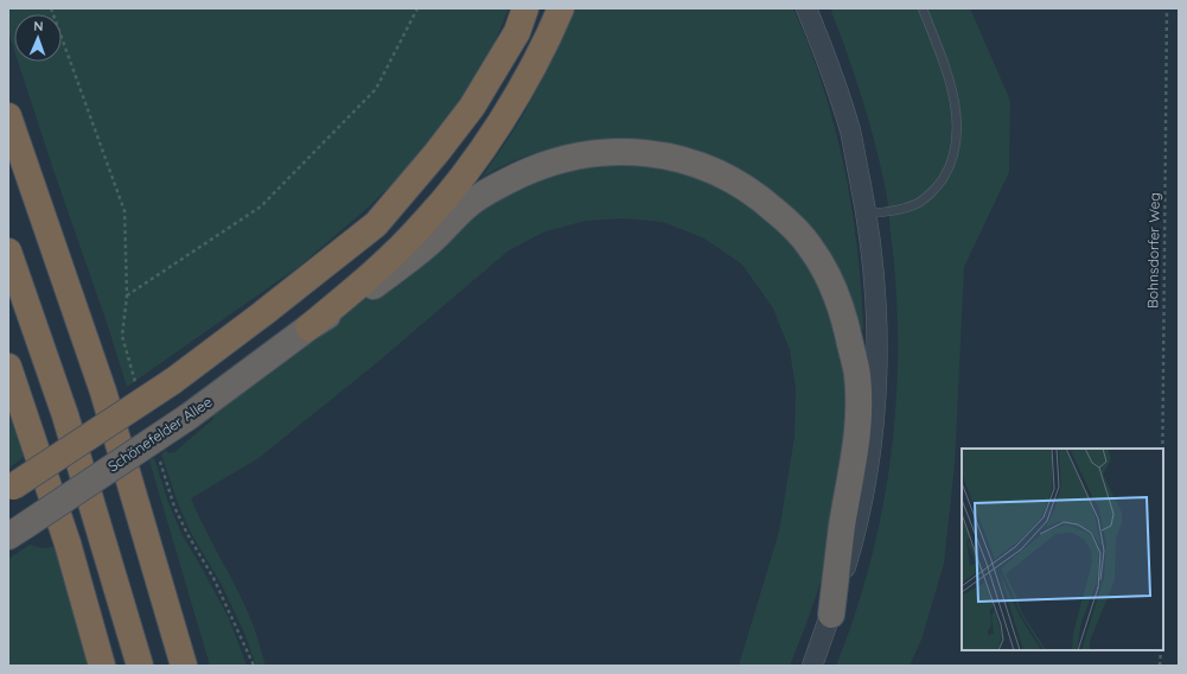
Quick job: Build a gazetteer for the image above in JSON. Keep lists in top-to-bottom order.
{
  "streets": {
    "highway": ["Schönefelder Allee"],
    "path": ["Bohnsdorfer Weg"]
  },
  "north": "top"
}
